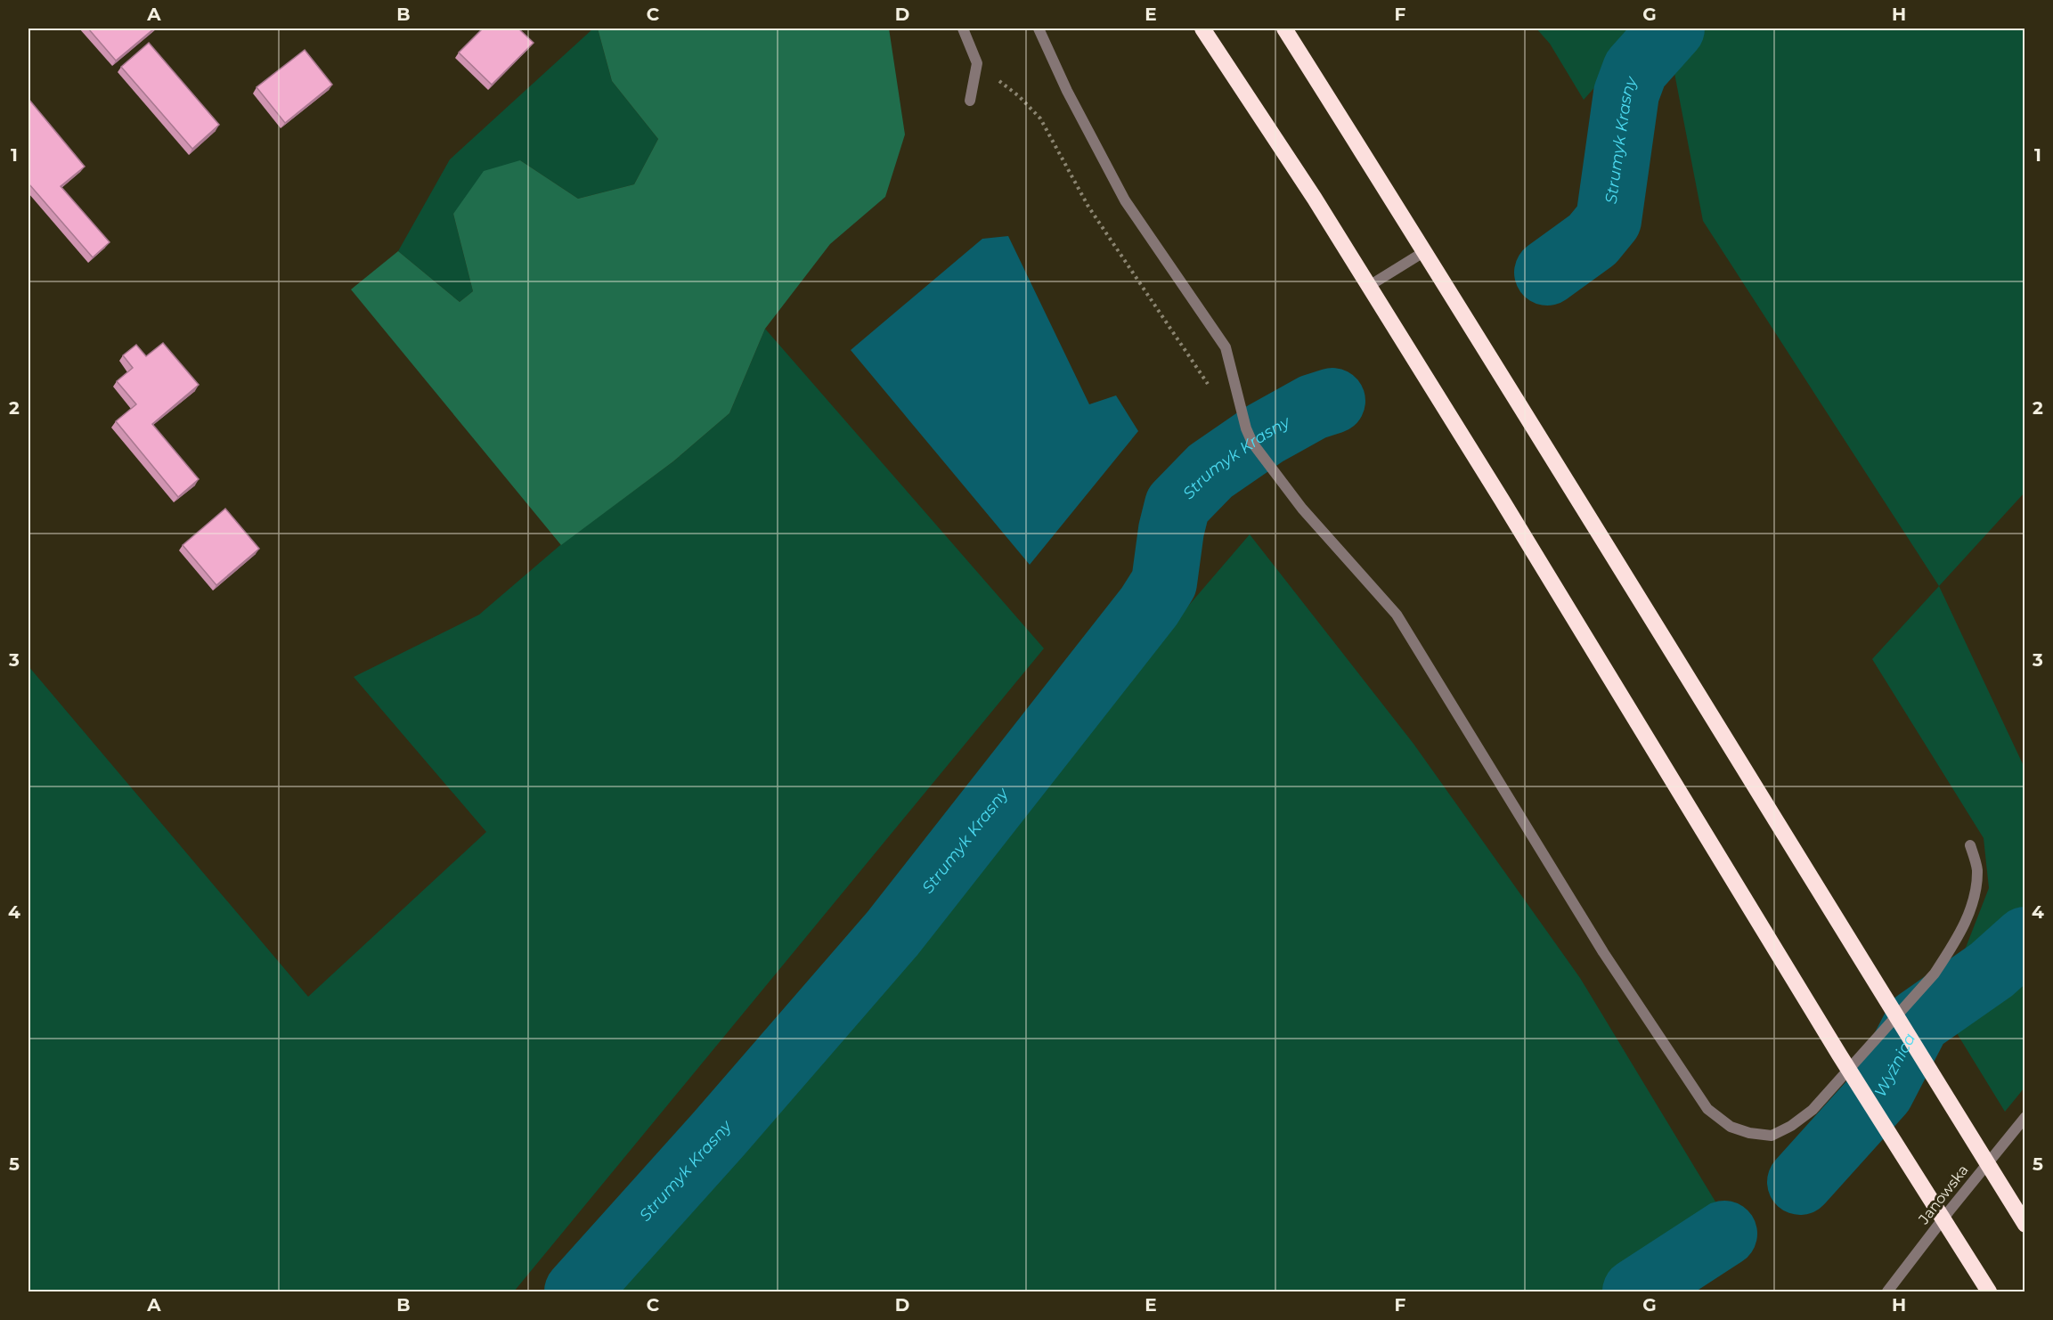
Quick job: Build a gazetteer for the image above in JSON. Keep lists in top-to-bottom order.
{
  "streets": {
    "street": ["Janowska"]
  },
  "water": ["Strumyk Krasny", "Wyżnica"],
  "grid": {
    "columns": [
      "A",
      "B",
      "C",
      "D",
      "E",
      "F",
      "G",
      "H"
    ],
    "rows": [
      "1",
      "2",
      "3",
      "4",
      "5"
    ]
  }
}
